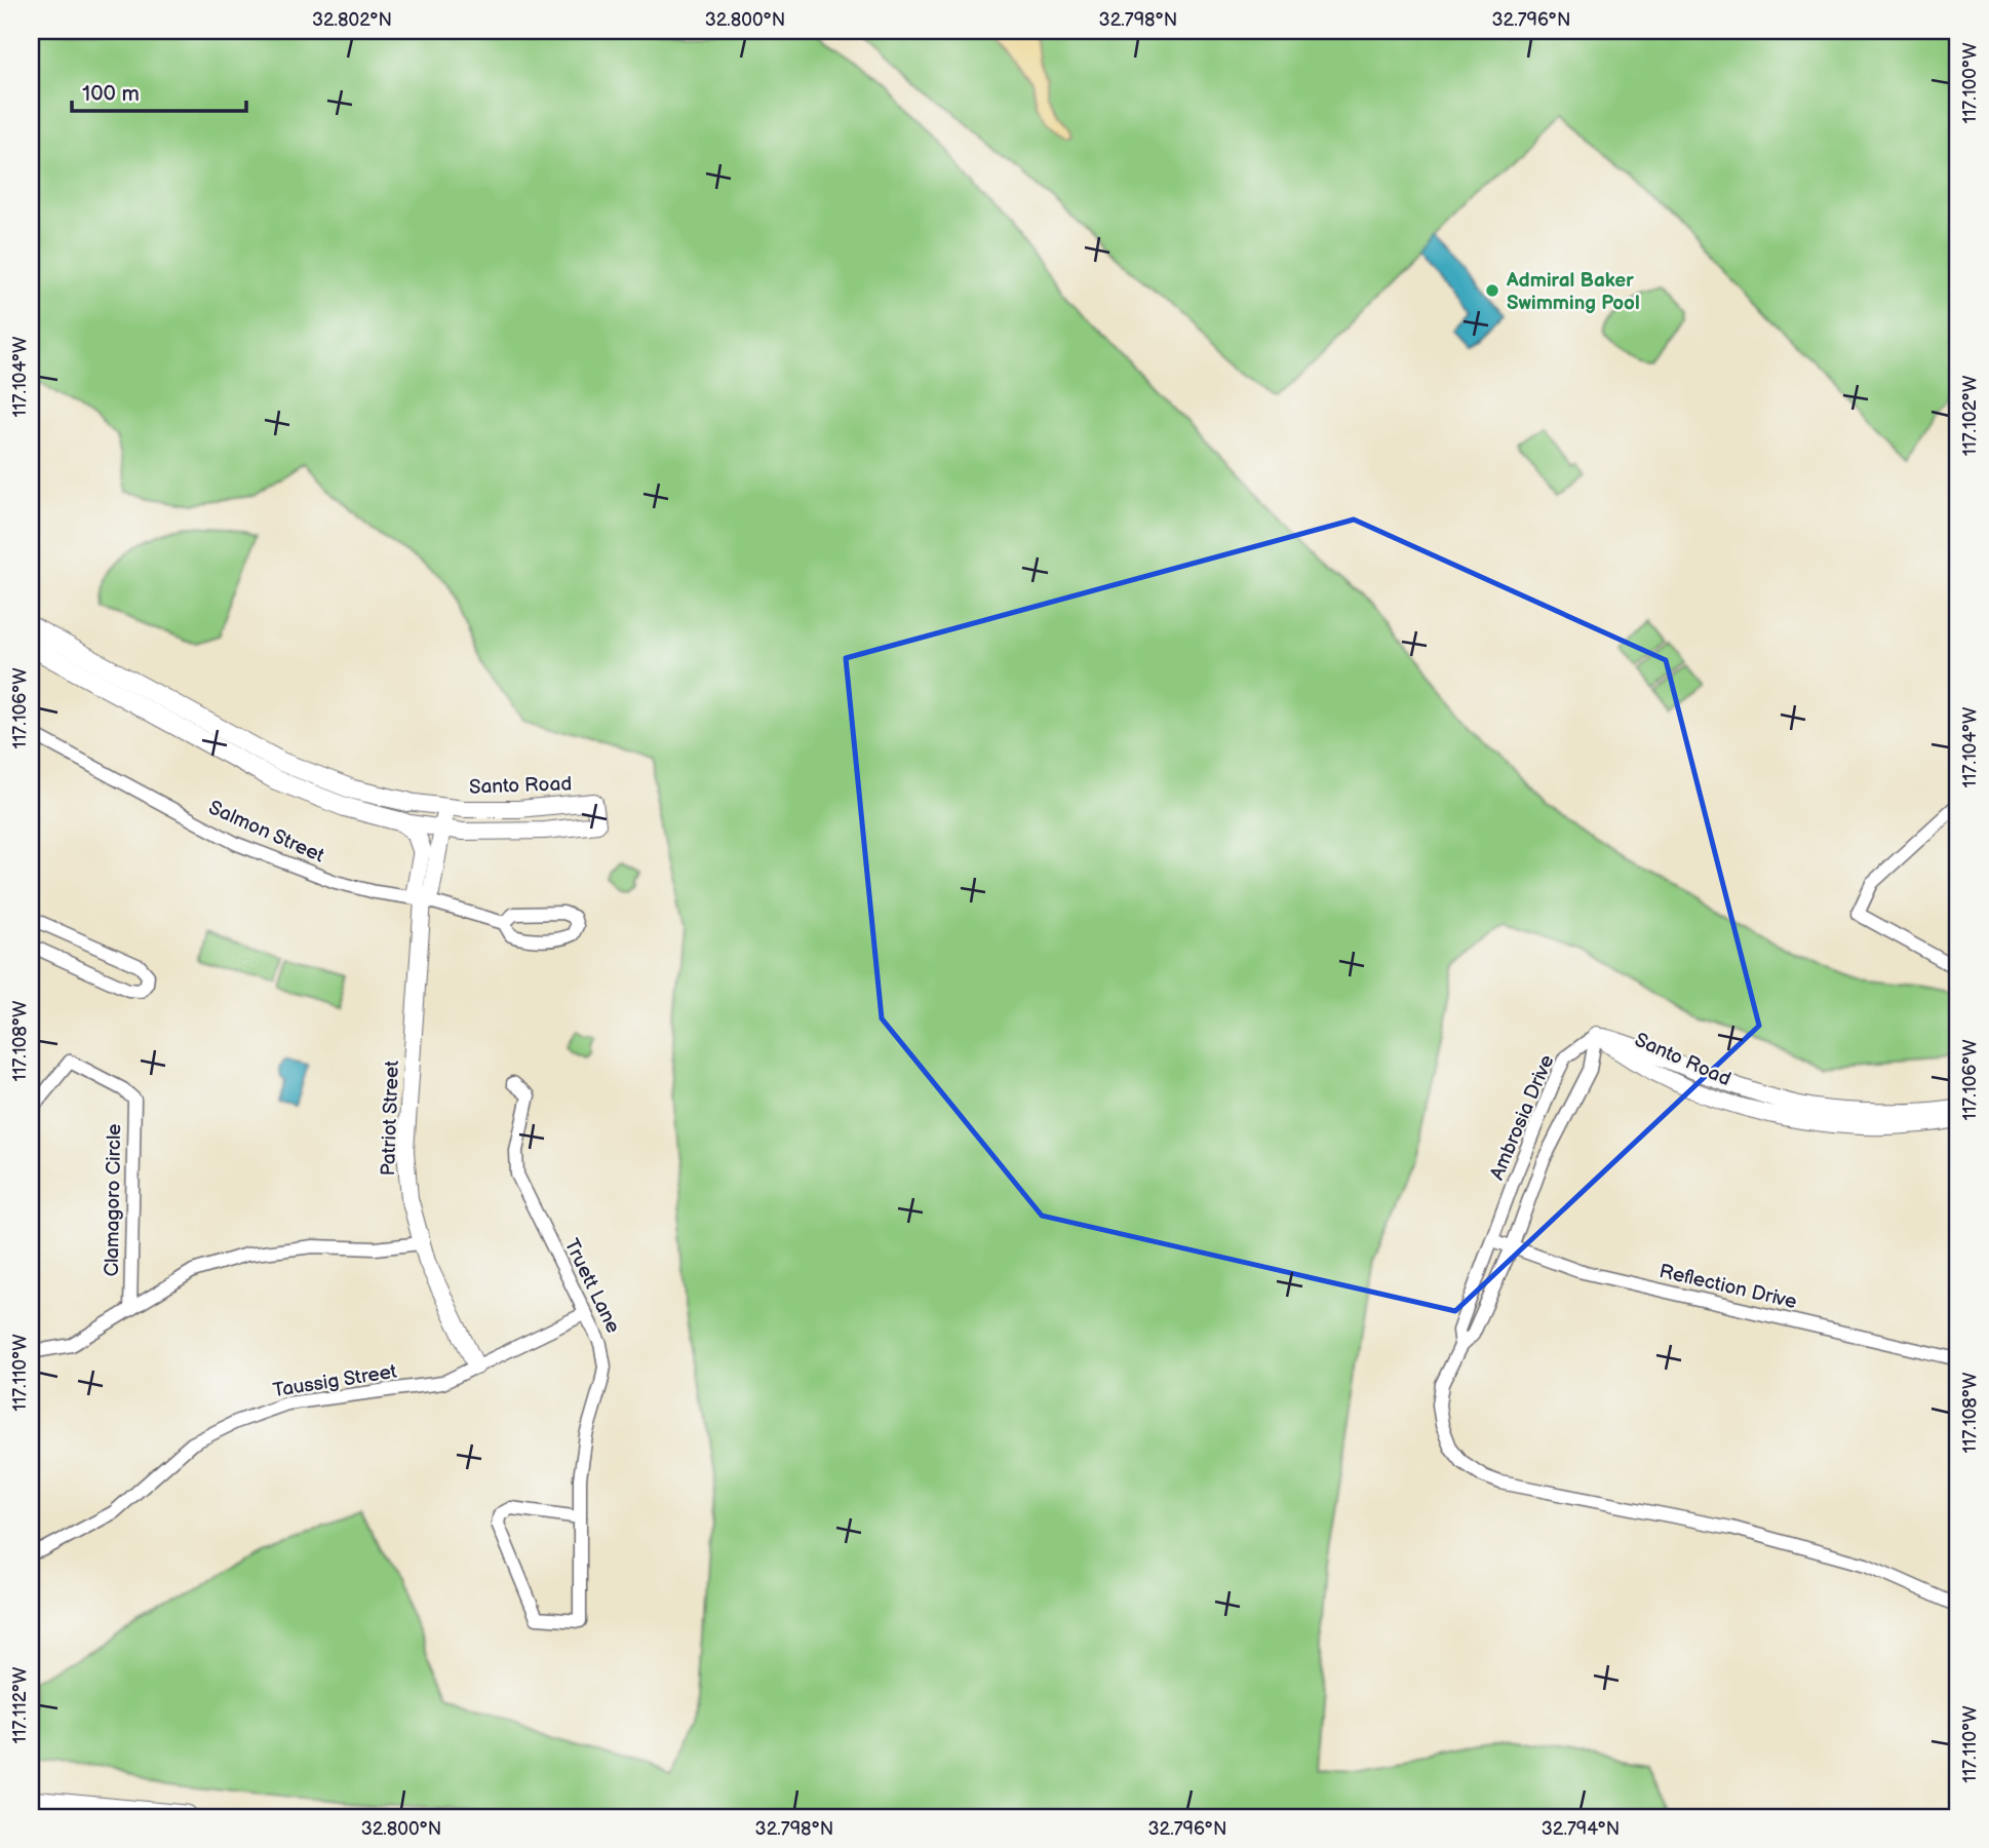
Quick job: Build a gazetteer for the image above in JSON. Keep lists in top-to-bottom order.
{
  "streets": {
    "main road": ["Santo Road"],
    "street": [
      "Salmon Street",
      "Ambrosia Drive",
      "Patriot Street",
      "Clamagoro Circle",
      "Truett Lane",
      "Reflection Drive",
      "Taussig Street"
    ]
  },
  "crossings": [
    ["Santo Road", "Ambrosia Drive"],
    ["Santo Road", "Patriot Street"],
    ["Salmon Street", "Patriot Street"],
    ["Ambrosia Drive", "Reflection Drive"],
    ["Patriot Street", "Taussig Street"],
    ["Truett Lane", "Taussig Street"]
  ],
  "places": ["Admiral Baker Swimming Pool"],
  "scale_bar": "100 m",
  "coordinates": [
    "32.802°N",
    "32.800°N",
    "32.798°N",
    "32.796°N",
    "117.100°W",
    "117.104°W",
    "117.102°W",
    "117.106°W",
    "117.108°W",
    "117.110°W",
    "117.112°W",
    "32.794°N"
  ]
}
